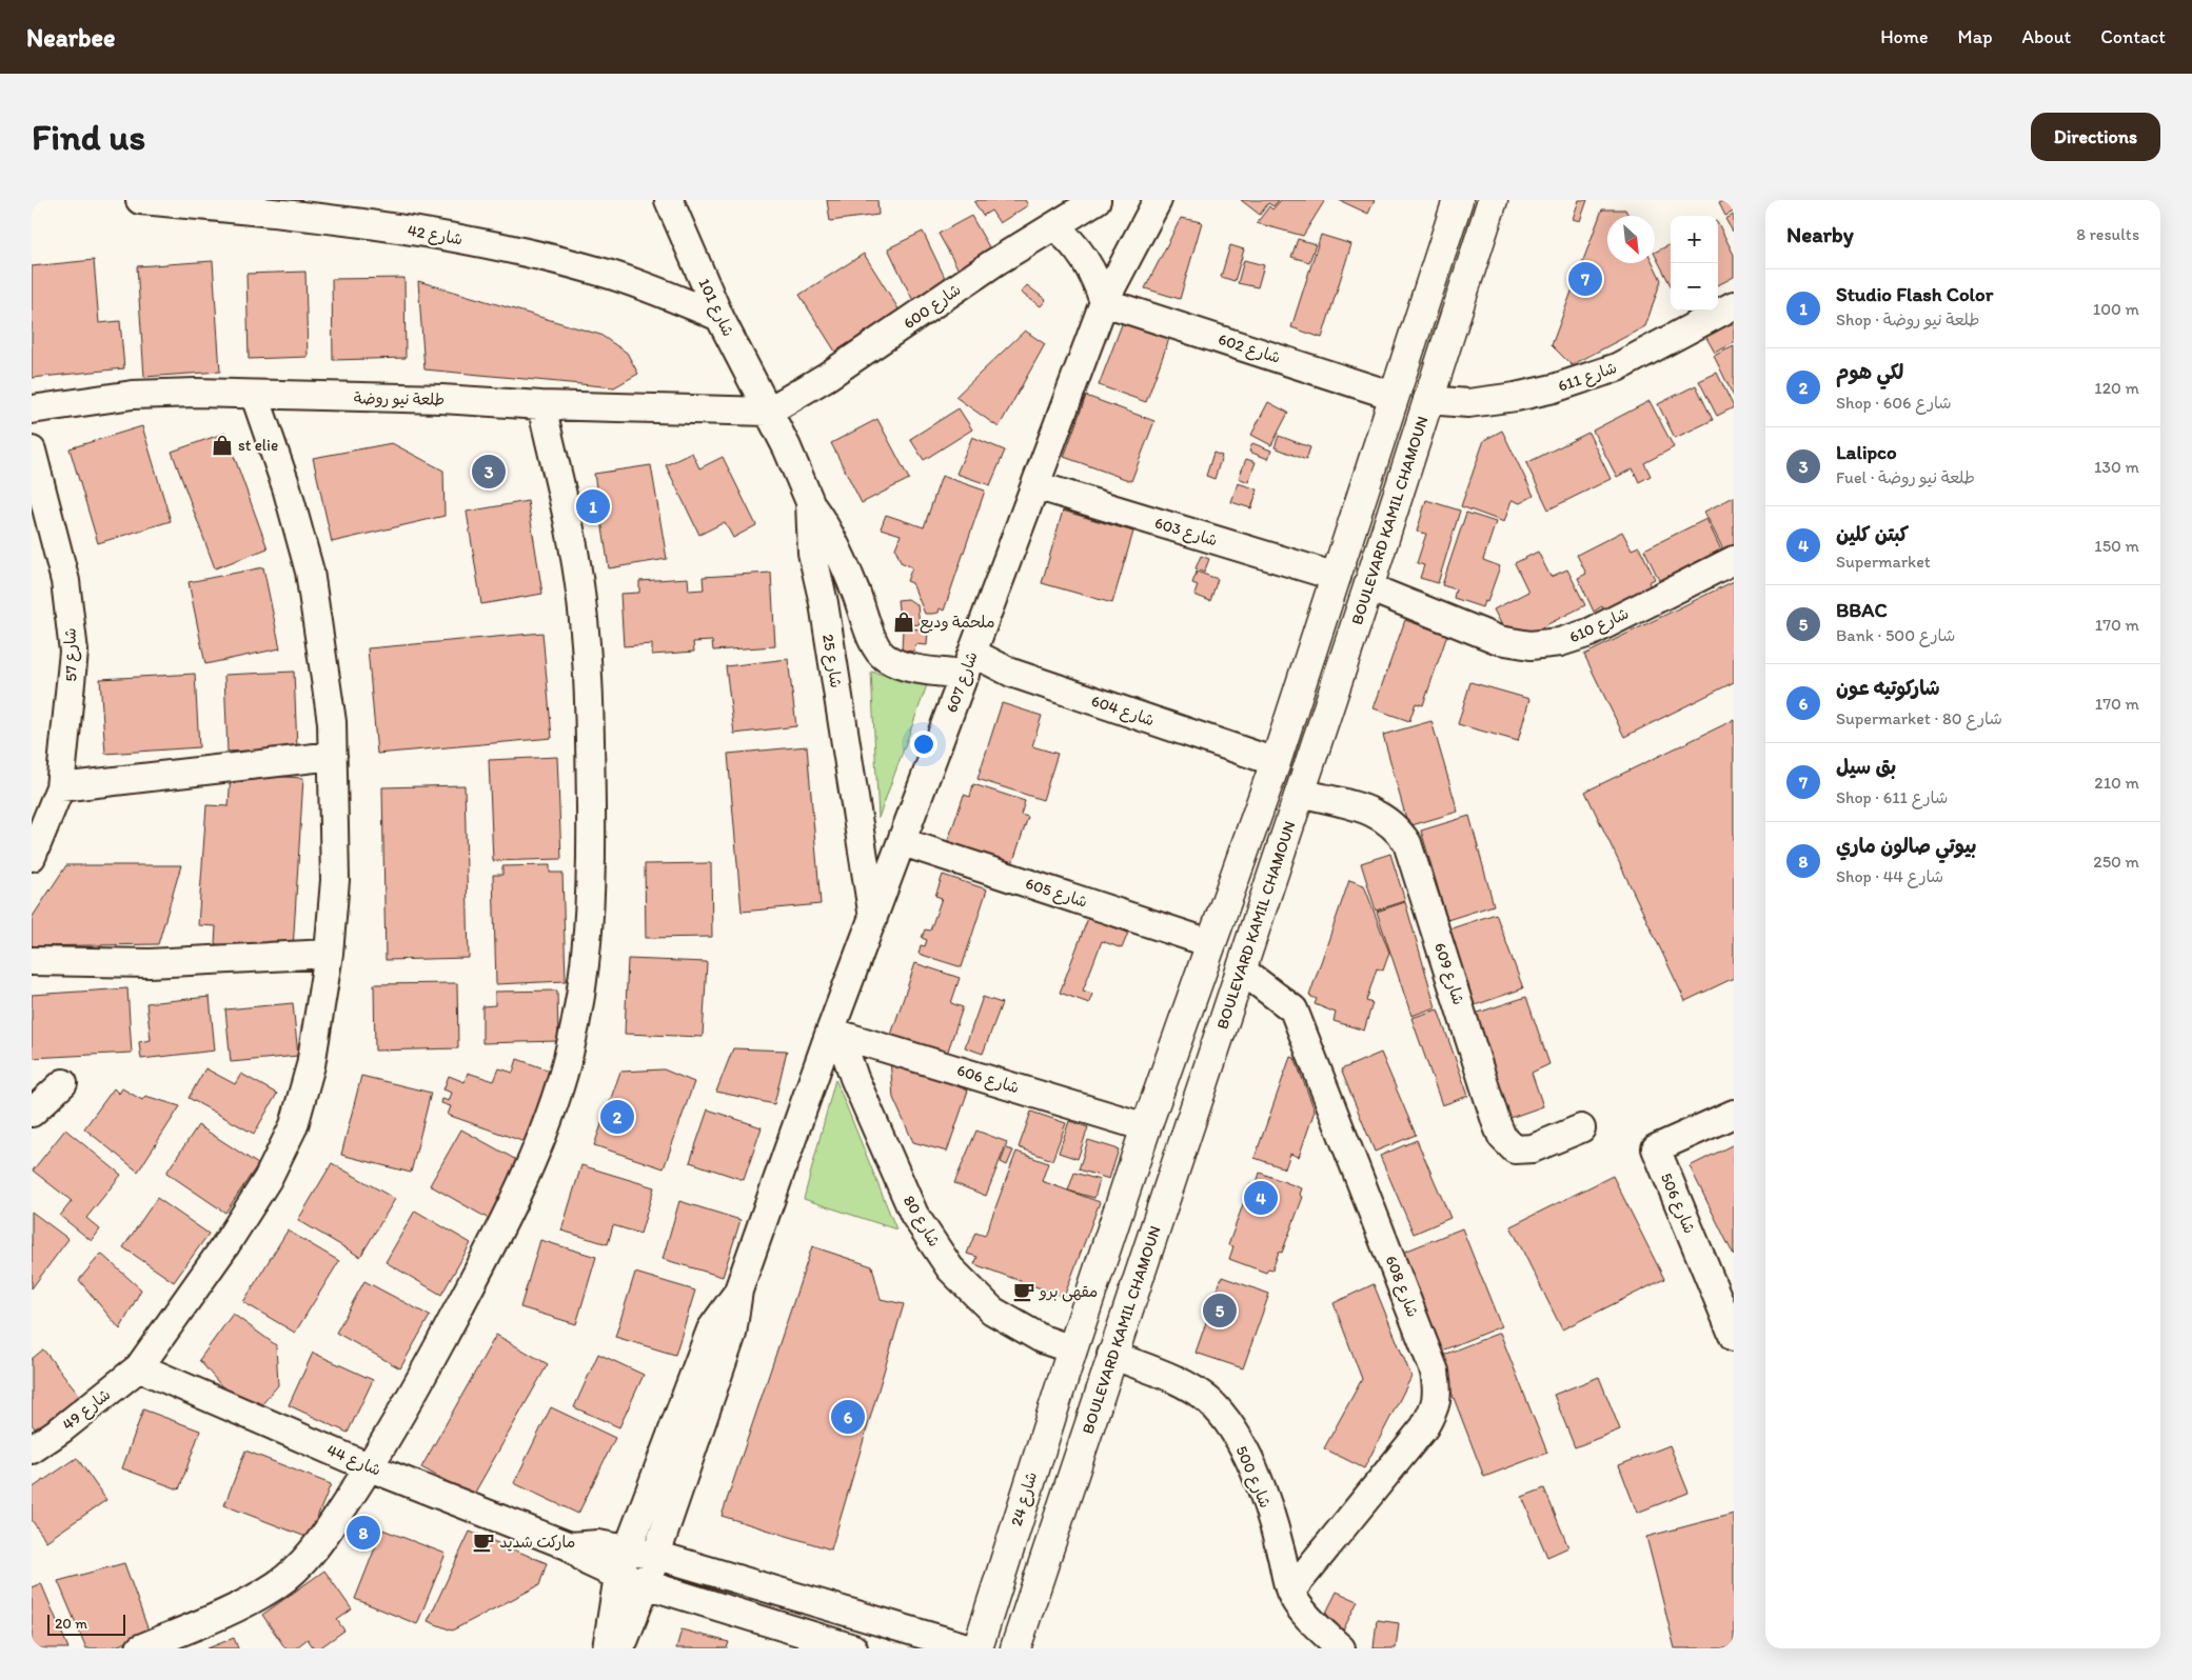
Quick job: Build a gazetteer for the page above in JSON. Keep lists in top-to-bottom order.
{
  "streets": {
    "main road": ["BOULEVARD KAMIL CHAMOUN", "شارع 24"],
    "street": [
      "شارع 42",
      "شارع 600",
      "شارع 101",
      "شارع 602",
      "شارع 611",
      "طلعة نيو روضة",
      "شارع 603",
      "شارع 610",
      "شارع 57",
      "شارع 25",
      "شارع 607",
      "شارع 604",
      "شارع 605",
      "شارع 609",
      "شارع 606",
      "شارع 506",
      "شارع 80",
      "شارع 608",
      "شارع 49",
      "شارع 44",
      "شارع 500"
    ]
  },
  "crossings": [
    ["شارع 42", "شارع 101"],
    ["شارع 600", "شارع 101"],
    ["شارع 600", "طلعة نيو روضة"],
    ["شارع 600", "شارع 25"],
    ["شارع 101", "طلعة نيو روضة"],
    ["شارع 101", "شارع 25"],
    ["شارع 602", "BOULEVARD KAMIL CHAMOUN"],
    ["شارع 602", "شارع 607"],
    ["شارع 611", "BOULEVARD KAMIL CHAMOUN"],
    ["طلعة نيو روضة", "شارع 25"],
    ["طلعة نيو روضة", "شارع 49"],
    ["BOULEVARD KAMIL CHAMOUN", "شارع 603"],
    ["BOULEVARD KAMIL CHAMOUN", "شارع 610"],
    ["BOULEVARD KAMIL CHAMOUN", "شارع 604"],
    ["BOULEVARD KAMIL CHAMOUN", "شارع 605"],
    ["BOULEVARD KAMIL CHAMOUN", "شارع 609"],
    ["BOULEVARD KAMIL CHAMOUN", "شارع 606"],
    ["BOULEVARD KAMIL CHAMOUN", "شارع 80"],
    ["BOULEVARD KAMIL CHAMOUN", "شارع 608"],
    ["BOULEVARD KAMIL CHAMOUN", "شارع 500"],
    ["BOULEVARD KAMIL CHAMOUN", "شارع 24"],
    ["شارع 603", "شارع 607"],
    ["شارع 25", "شارع 607"],
    ["شارع 25", "شارع 604"],
    ["شارع 607", "شارع 604"],
    ["شارع 607", "شارع 605"],
    ["شارع 607", "شارع 606"],
    ["شارع 607", "شارع 80"],
    ["شارع 606", "شارع 80"],
    ["شارع 80", "شارع 24"],
    ["شارع 608", "شارع 500"],
    ["شارع 49", "شارع 44"]
  ],
  "places": {
    "shop": ["st elie", "ملحمة وديع"],
    "cafe": ["مقهى برو", "ماركت شديد"]
  },
  "scale_bar": "20 m",
  "north": "bottom right",
  "page": {
    "header": "Nearbee",
    "nav": [
      "Home",
      "Map",
      "About",
      "Contact"
    ],
    "buttons": "Directions",
    "title": "Find us",
    "heading": ["Nearby", "8 results"],
    "map_buttons": ["+", "−"],
    "pins": [
      "7",
      "3",
      "1",
      "2",
      "4",
      "5",
      "6",
      "8"
    ],
    "list": [
      {
        "mark": "1",
        "name": "Studio Flash Color",
        "note": "Shop · طلعة نيو روضة",
        "value": "100 m"
      },
      {
        "mark": "2",
        "name": "لكي هوم",
        "note": "Shop · شارع 606",
        "value": "120 m"
      },
      {
        "mark": "3",
        "name": "Lalipco",
        "note": "Fuel · طلعة نيو روضة",
        "value": "130 m"
      },
      {
        "mark": "4",
        "name": "كبتن كلين",
        "note": "Supermarket",
        "value": "150 m"
      },
      {
        "mark": "5",
        "name": "BBAC",
        "note": "Bank · شارع 500",
        "value": "170 m"
      },
      {
        "mark": "6",
        "name": "شاركوتيه عون",
        "note": "Supermarket · شارع 80",
        "value": "170 m"
      },
      {
        "mark": "7",
        "name": "بق سيل",
        "note": "Shop · شارع 611",
        "value": "210 m"
      },
      {
        "mark": "8",
        "name": "بيوتي صالون ماري",
        "note": "Shop · شارع 44",
        "value": "250 m"
      }
    ],
    "scale": "20 m"
  }
}
